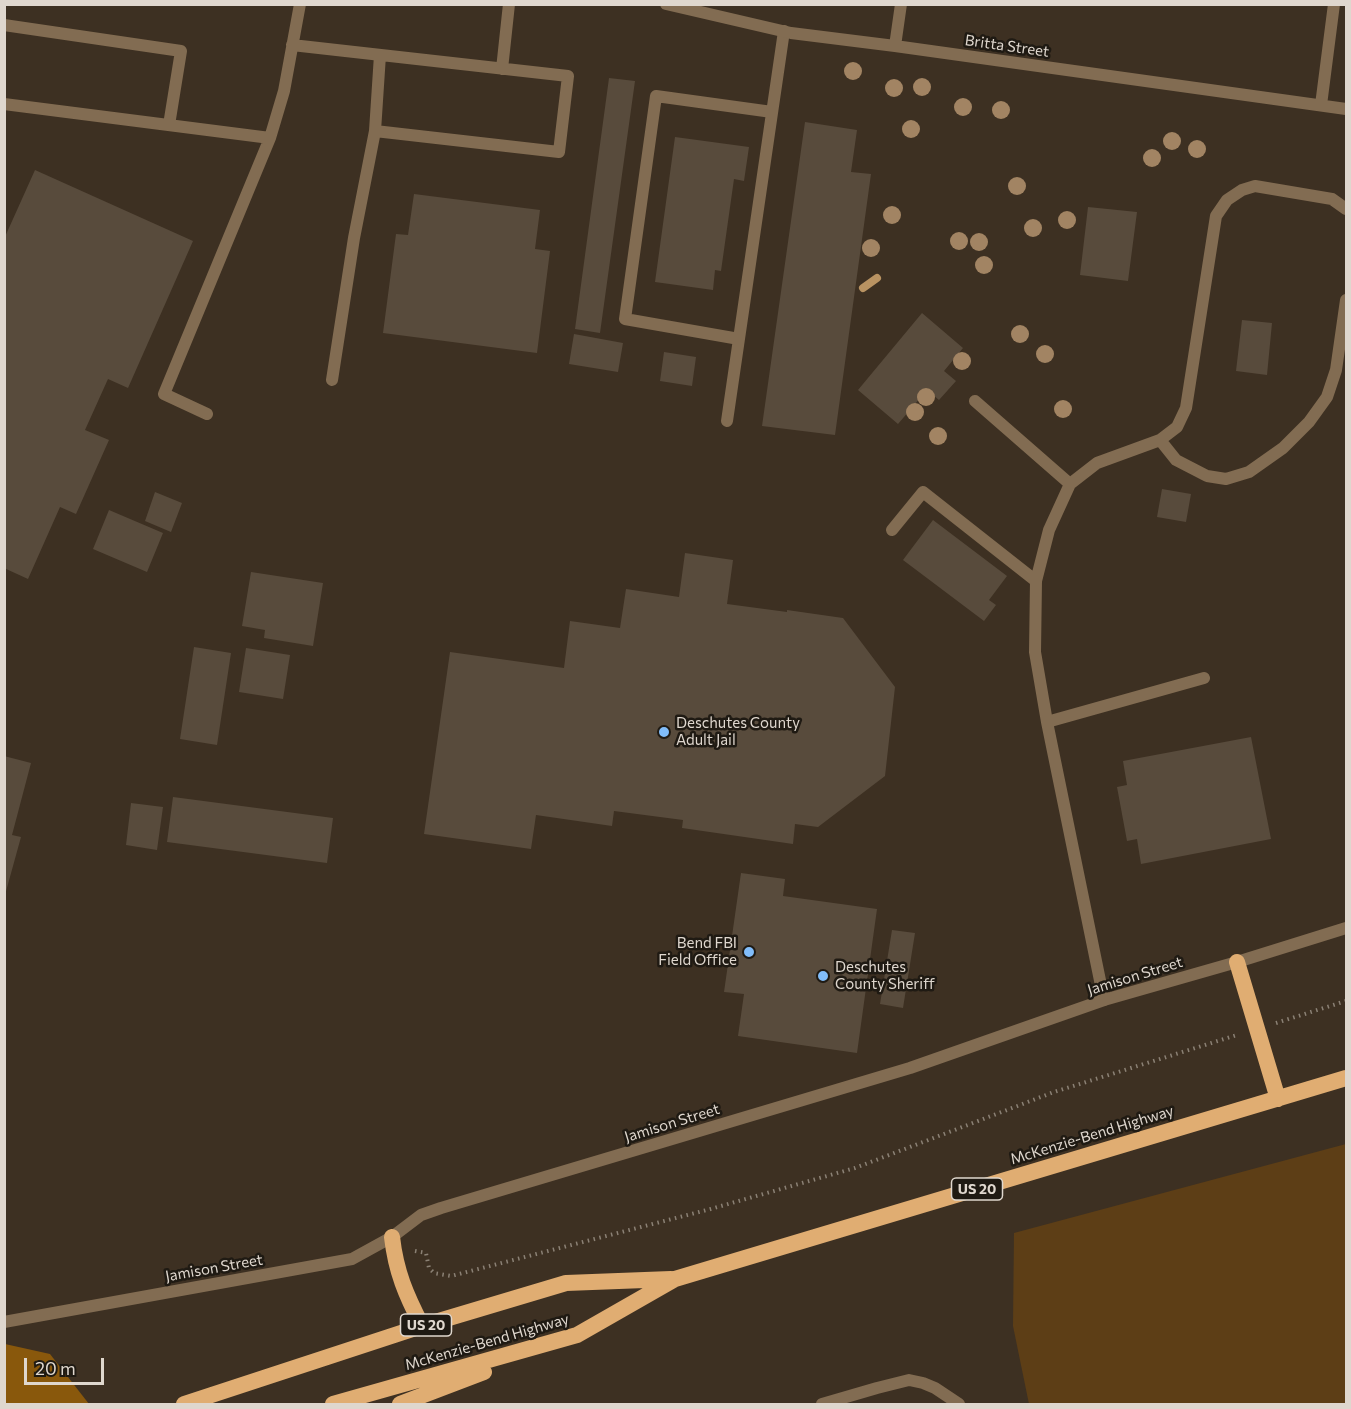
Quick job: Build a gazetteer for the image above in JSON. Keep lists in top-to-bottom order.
{
  "streets": {
    "highway": ["McKenzie-Bend Highway", "US 20"],
    "street": ["Britta Street", "Jamison Street"]
  },
  "places": ["Deschutes County Adult Jail", "Bend FBI Field Office", "Deschutes County Sheriff"],
  "scale_bar": "20 m"
}
